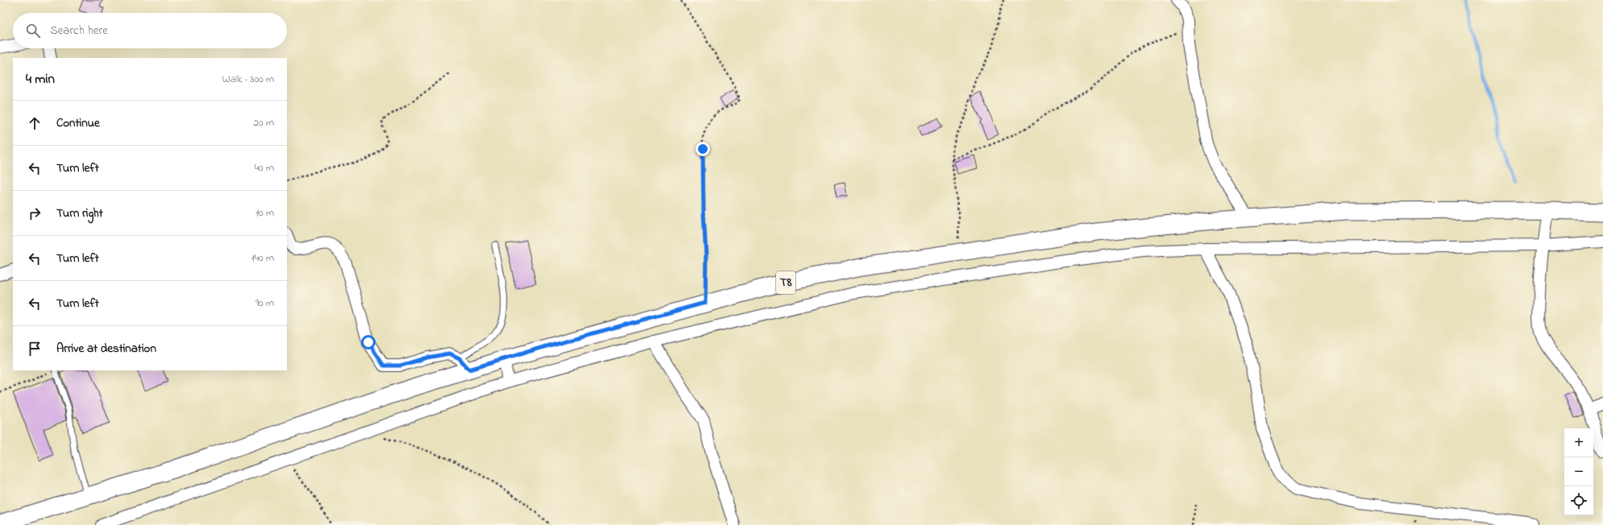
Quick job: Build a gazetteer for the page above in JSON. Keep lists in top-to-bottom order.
{
  "streets": {
    "main road": ["T8"]
  },
  "page": {
    "search": "Search here",
    "heading": ["4 min", "Walk · 300 m"],
    "list": [
      ["Continue", "20 m"],
      ["Turn left", "40 m"],
      ["Turn right", "10 m"],
      ["Turn left", "140 m"],
      ["Turn left", "90 m"],
      "Arrive at destination"
    ],
    "map_buttons": ["+", "−"]
  }
}
